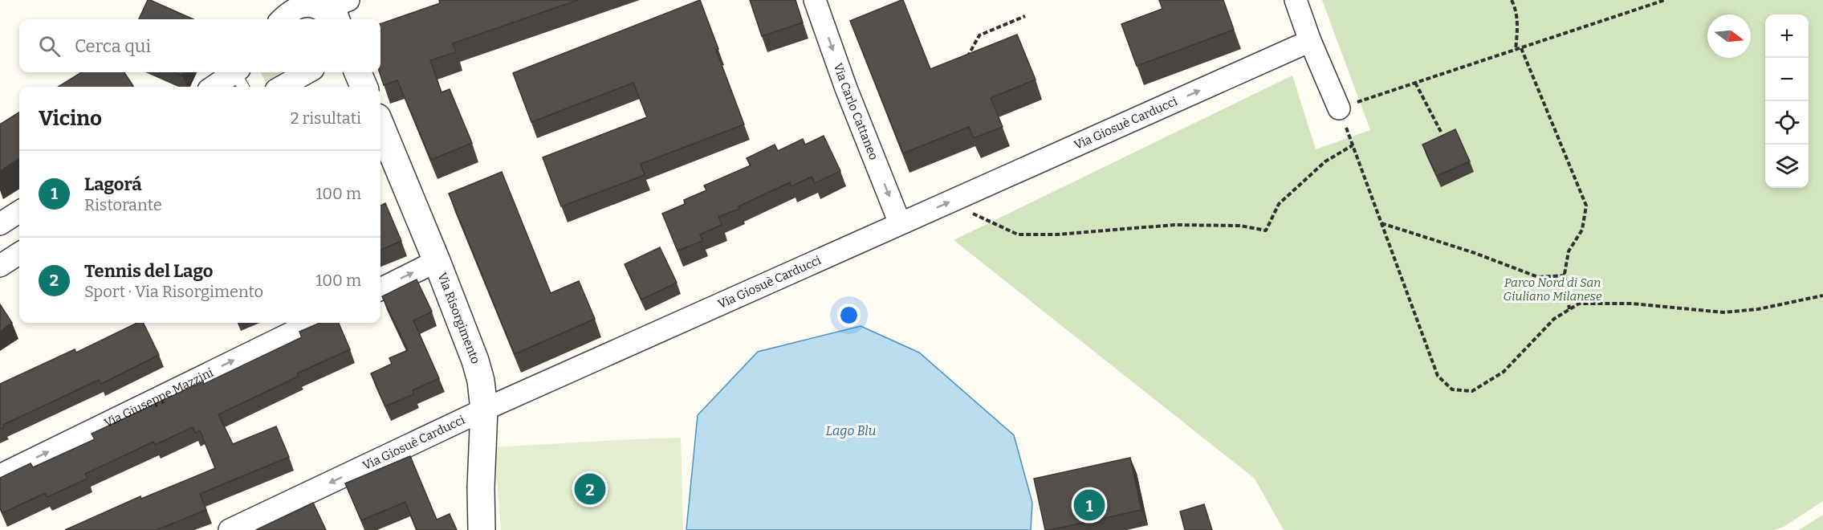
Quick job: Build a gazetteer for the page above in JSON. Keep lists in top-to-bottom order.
{
  "streets": {
    "street": [
      "Via Carlo Cattaneo",
      "Via Giosuè Carducci",
      "Via Risorgimento",
      "Via Giuseppe Mazzini"
    ]
  },
  "crossings": [
    ["Via Carlo Cattaneo", "Via Giosuè Carducci"],
    ["Via Giosuè Carducci", "Via Risorgimento"]
  ],
  "one_way": ["Via Carlo Cattaneo", "Via Giuseppe Mazzini"],
  "water": ["Lago Blu"],
  "parks": ["Parco Nord di San Giuliano Milanese"],
  "north": "right",
  "page": {
    "map_buttons": ["+", "−"],
    "search": "Cerca qui",
    "heading": ["Vicino", "2 risultati"],
    "list": [
      {
        "mark": "1",
        "name": "Lagorá",
        "note": "Ristorante",
        "value": "100 m"
      },
      {
        "mark": "2",
        "name": "Tennis del Lago",
        "note": "Sport · Via Risorgimento",
        "value": "100 m"
      }
    ],
    "pins": ["2", "1"]
  }
}
